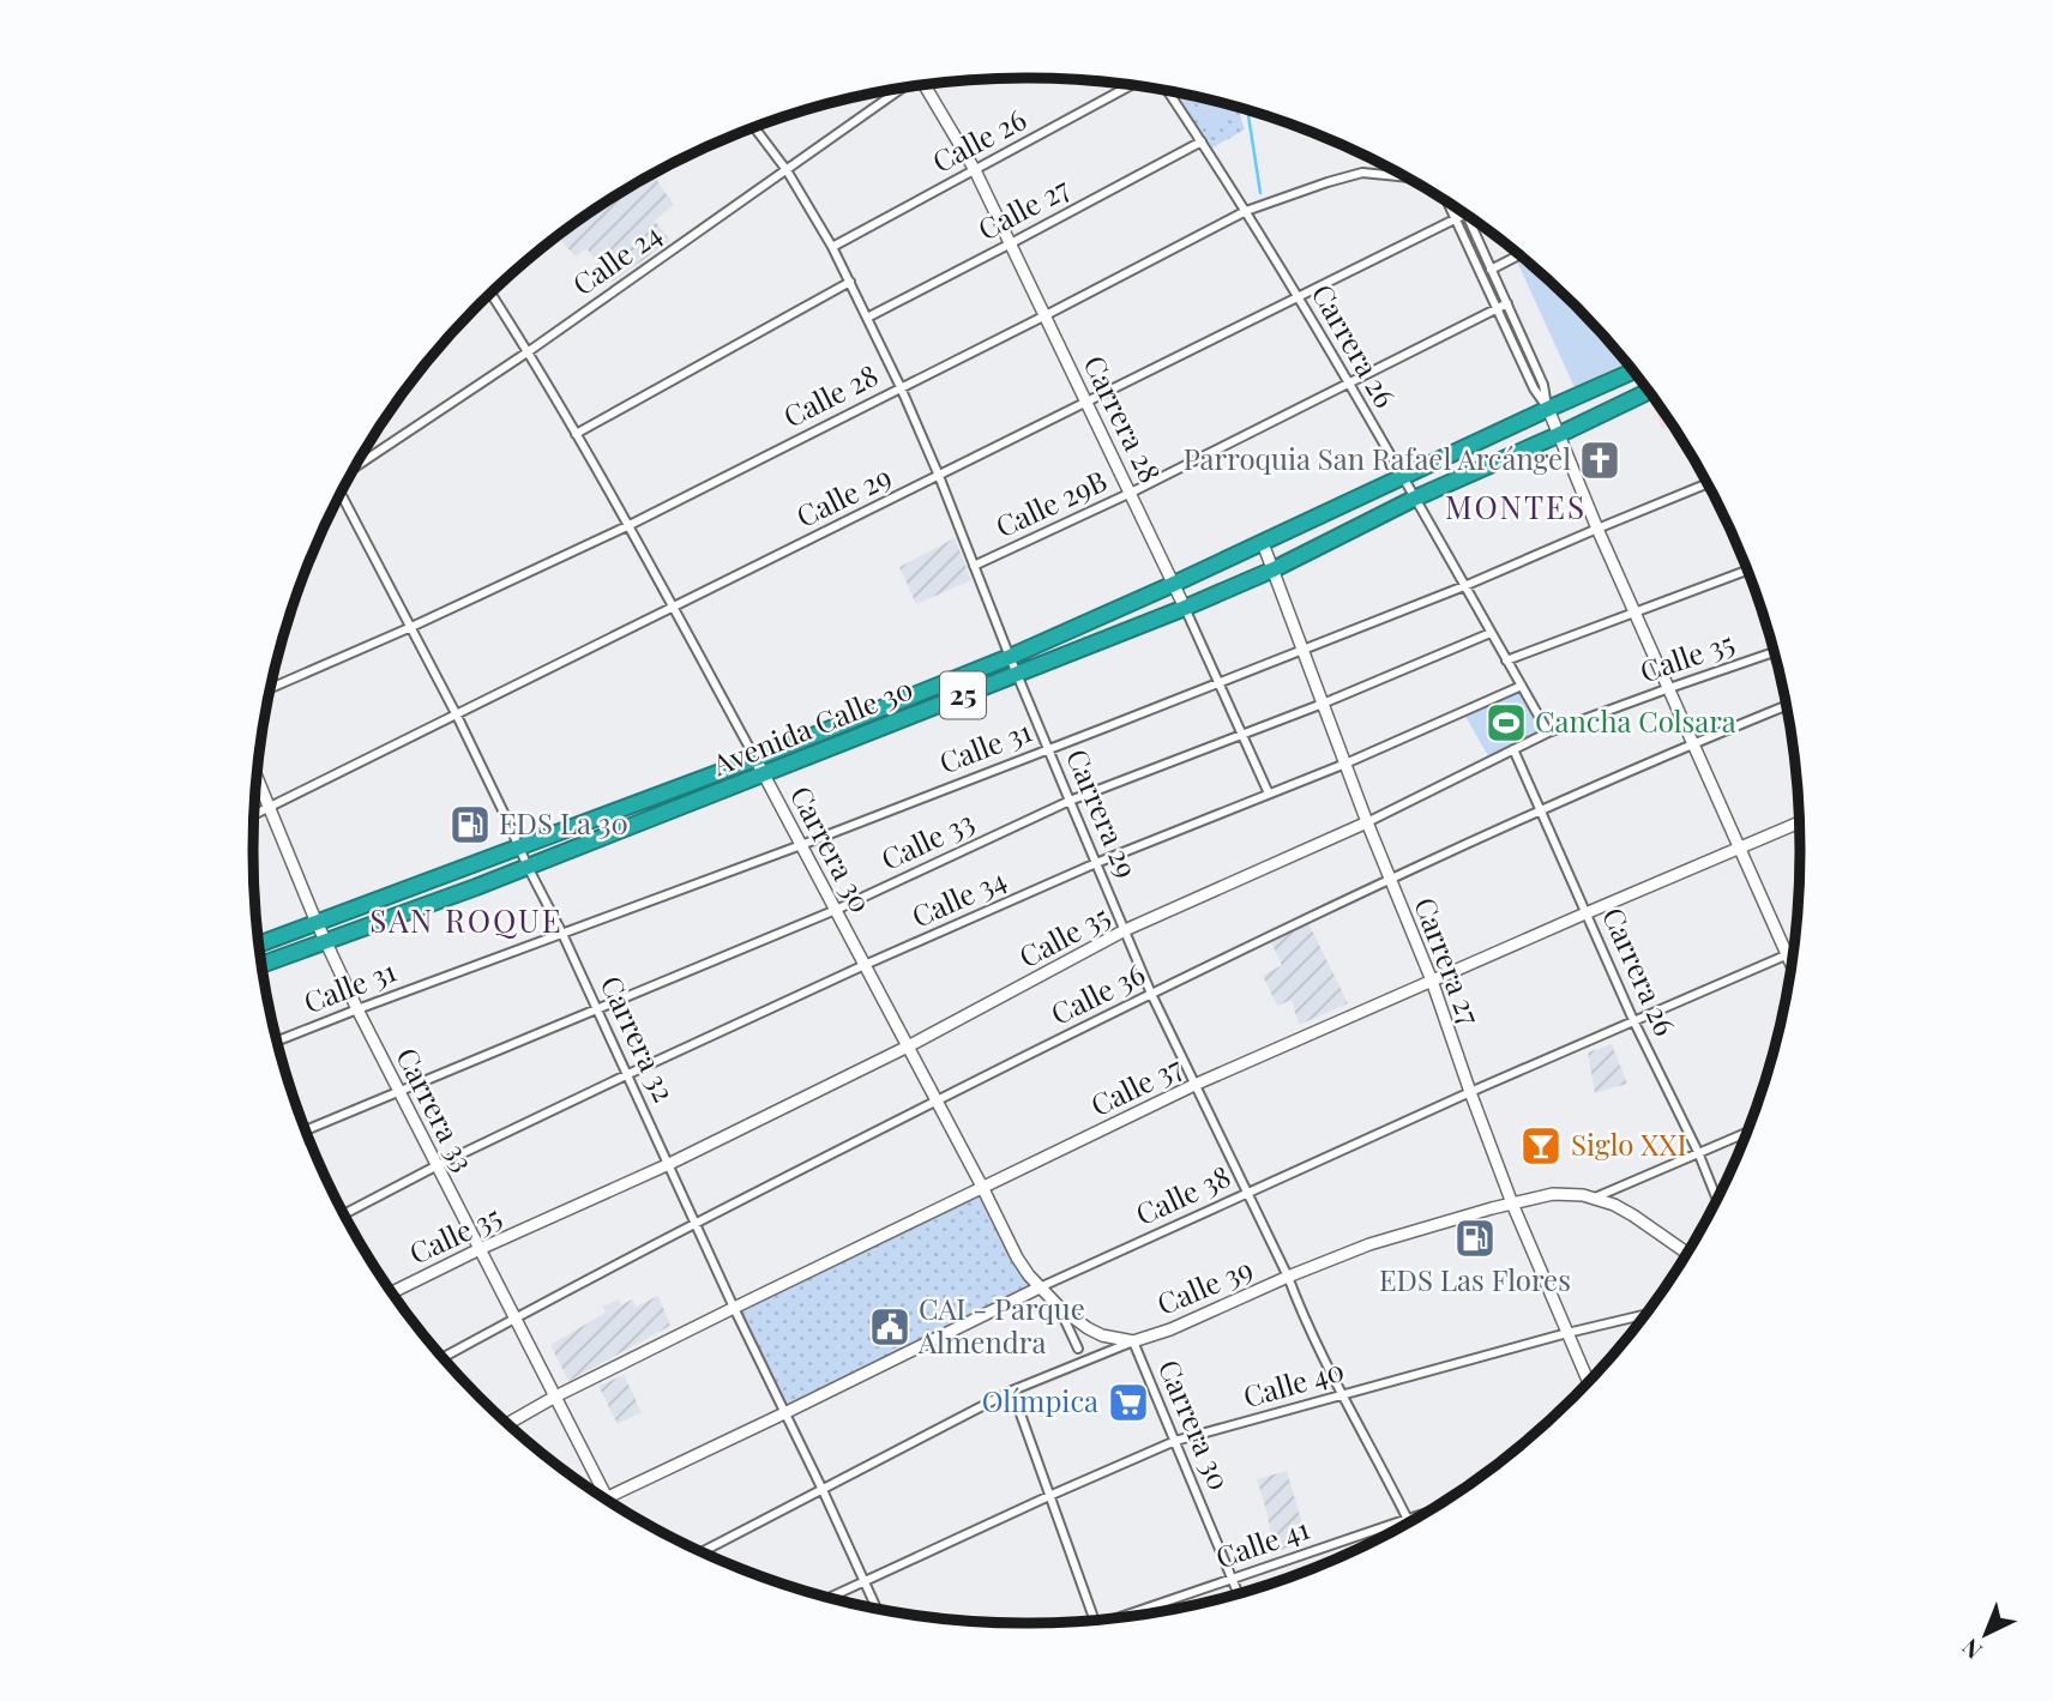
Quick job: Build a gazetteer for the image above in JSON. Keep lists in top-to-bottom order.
{
  "streets": {
    "highway": ["25", "Avenida Calle 30"],
    "street": [
      "Calle 26",
      "Calle 27",
      "Calle 24",
      "Carrera 26",
      "Calle 28",
      "Carrera 28",
      "Calle 29",
      "Calle 29B",
      "Calle 35",
      "Calle 31",
      "Carrera 29",
      "Calle 33",
      "Carrera 30",
      "Calle 34",
      "Carrera 27",
      "Calle 36",
      "Carrera 32",
      "Calle 37",
      "Carrera 33",
      "Calle 38",
      "Calle 39",
      "Calle 40",
      "Calle 41"
    ]
  },
  "crossings": [
    ["Calle 26", "Carrera 28"],
    ["Calle 26", "Carrera 29"],
    ["Calle 27", "Carrera 26"],
    ["Calle 27", "Carrera 28"],
    ["Calle 27", "Carrera 29"],
    ["Calle 24", "Carrera 29"],
    ["Calle 24", "Carrera 30"],
    ["Carrera 26", "Calle 28"],
    ["Carrera 26", "Calle 29"],
    ["Carrera 26", "Calle 29B"],
    ["Carrera 26", "Calle 35"],
    ["Carrera 26", "Avenida Calle 30"],
    ["Carrera 26", "Calle 31"],
    ["Carrera 26", "Calle 33"],
    ["Carrera 26", "Calle 34"],
    ["Carrera 26", "Calle 36"],
    ["Carrera 26", "Calle 37"],
    ["Carrera 26", "Calle 38"],
    ["Carrera 26", "Calle 39"],
    ["Calle 28", "Carrera 28"],
    ["Calle 28", "Carrera 29"],
    ["Calle 28", "Carrera 30"],
    ["Calle 28", "Carrera 32"],
    ["Carrera 28", "Calle 29"],
    ["Carrera 28", "Calle 29B"],
    ["Carrera 28", "Avenida Calle 30"],
    ["Carrera 28", "Calle 31"],
    ["Carrera 28", "Calle 33"],
    ["Carrera 28", "Calle 34"],
    ["Calle 29", "Carrera 29"],
    ["Calle 29", "Carrera 30"],
    ["Calle 29", "Carrera 32"],
    ["Calle 29", "Carrera 33"],
    ["Calle 29B", "Carrera 29"],
    ["Calle 35", "Carrera 29"],
    ["Calle 35", "Carrera 30"],
    ["Calle 35", "Carrera 27"],
    ["Calle 35", "Carrera 32"],
    ["Calle 35", "Carrera 33"],
    ["Avenida Calle 30", "Carrera 29"],
    ["Avenida Calle 30", "Carrera 30"],
    ["Avenida Calle 30", "Carrera 27"],
    ["Avenida Calle 30", "Carrera 32"],
    ["Avenida Calle 30", "Carrera 33"],
    ["Calle 31", "Carrera 29"],
    ["Calle 31", "Carrera 30"],
    ["Calle 31", "Carrera 27"],
    ["Calle 31", "Carrera 32"],
    ["Calle 31", "Carrera 33"],
    ["Carrera 29", "Calle 33"],
    ["Carrera 29", "Calle 34"],
    ["Carrera 29", "Calle 36"],
    ["Carrera 29", "Calle 37"],
    ["Carrera 29", "Calle 38"],
    ["Carrera 29", "Calle 39"],
    ["Carrera 29", "Calle 40"],
    ["Carrera 29", "Calle 41"],
    ["Calle 33", "Carrera 30"],
    ["Calle 33", "Carrera 27"],
    ["Calle 33", "Carrera 32"],
    ["Calle 33", "Carrera 33"],
    ["Carrera 30", "Calle 34"],
    ["Carrera 30", "Calle 36"],
    ["Carrera 30", "Calle 37"],
    ["Carrera 30", "Calle 38"],
    ["Carrera 30", "Calle 39"],
    ["Carrera 30", "Calle 40"],
    ["Carrera 30", "Calle 41"],
    ["Calle 34", "Carrera 27"],
    ["Calle 34", "Carrera 32"],
    ["Calle 34", "Carrera 33"],
    ["Carrera 27", "Calle 36"],
    ["Carrera 27", "Calle 37"],
    ["Carrera 27", "Calle 38"],
    ["Carrera 27", "Calle 39"],
    ["Carrera 27", "Calle 40"],
    ["Calle 36", "Carrera 32"],
    ["Calle 36", "Carrera 33"],
    ["Carrera 32", "Calle 37"],
    ["Carrera 32", "Calle 38"],
    ["Carrera 32", "Calle 39"],
    ["Carrera 32", "Calle 40"],
    ["Calle 37", "Carrera 33"],
    ["Carrera 33", "Calle 38"]
  ],
  "districts": ["MONTES", "SAN ROQUE"],
  "places": {
    "church": ["Parroquia San Rafael Arcángel"],
    "sports": ["Cancha Colsara"],
    "fuel station": ["EDS La 30", "EDS Las Flores"],
    "bar": ["Siglo XXI"],
    "public building": ["CAI - Parque Almendra"],
    "supermarket": ["Olímpica"]
  },
  "north": "bottom left"
}
